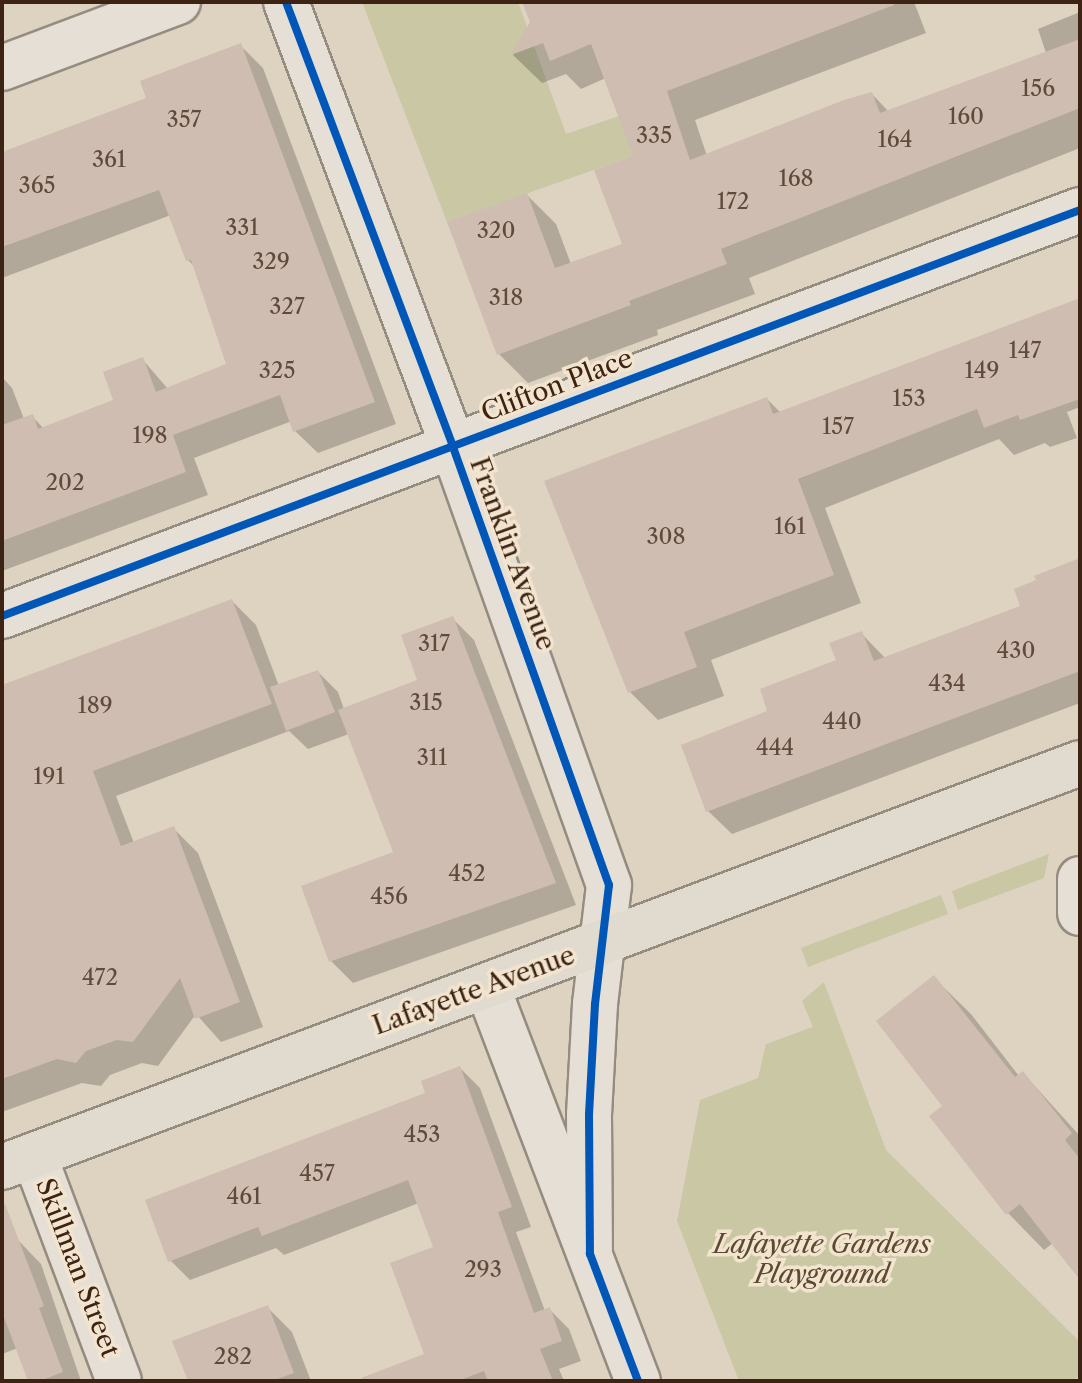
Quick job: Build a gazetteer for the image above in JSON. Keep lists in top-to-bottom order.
{
  "streets": {
    "main road": ["Lafayette Avenue"],
    "street": ["Clifton Place", "Franklin Avenue", "Skillman Street"]
  },
  "crossings": [
    ["Clifton Place", "Franklin Avenue"],
    ["Franklin Avenue", "Lafayette Avenue"],
    ["Lafayette Avenue", "Skillman Street"]
  ],
  "parks": ["Lafayette Gardens Playground"],
  "house_numbers": [
    "156",
    "160",
    "357",
    "335",
    "164",
    "361",
    "168",
    "365",
    "172",
    "331",
    "320",
    "329",
    "318",
    "327",
    "147",
    "325",
    "149",
    "153",
    "157",
    "198",
    "202",
    "161",
    "308",
    "317",
    "430",
    "434",
    "315",
    "189",
    "440",
    "444",
    "311",
    "191",
    "452",
    "456",
    "472",
    "453",
    "457",
    "461",
    "293",
    "282"
  ]
}
